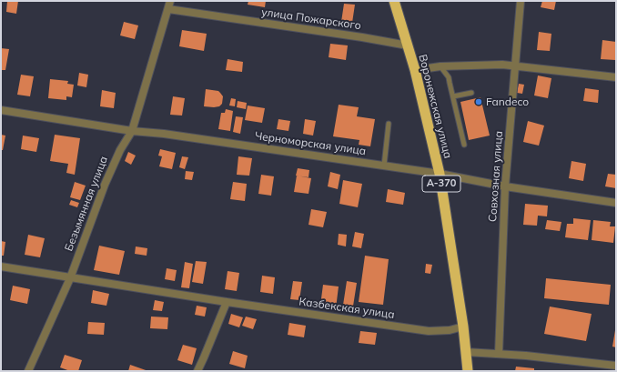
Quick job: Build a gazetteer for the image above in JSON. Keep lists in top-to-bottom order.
{
  "streets": {
    "highway": ["Воронежская улица", "А-370"],
    "street": [
      "улица Пожарского",
      "Черноморская улица",
      "Совхозная улица",
      "Безымянная улица",
      "Казбекская улица"
    ]
  },
  "crossings": [
    ["улица Пожарского", "Воронежская улица"],
    ["улица Пожарского", "Безымянная улица"],
    ["Воронежская улица", "Черноморская улица"],
    ["Воронежская улица", "Казбекская улица"],
    ["Черноморская улица", "Совхозная улица"],
    ["Черноморская улица", "Безымянная улица"],
    ["Безымянная улица", "Казбекская улица"]
  ],
  "places": ["Fandeco"]
}
